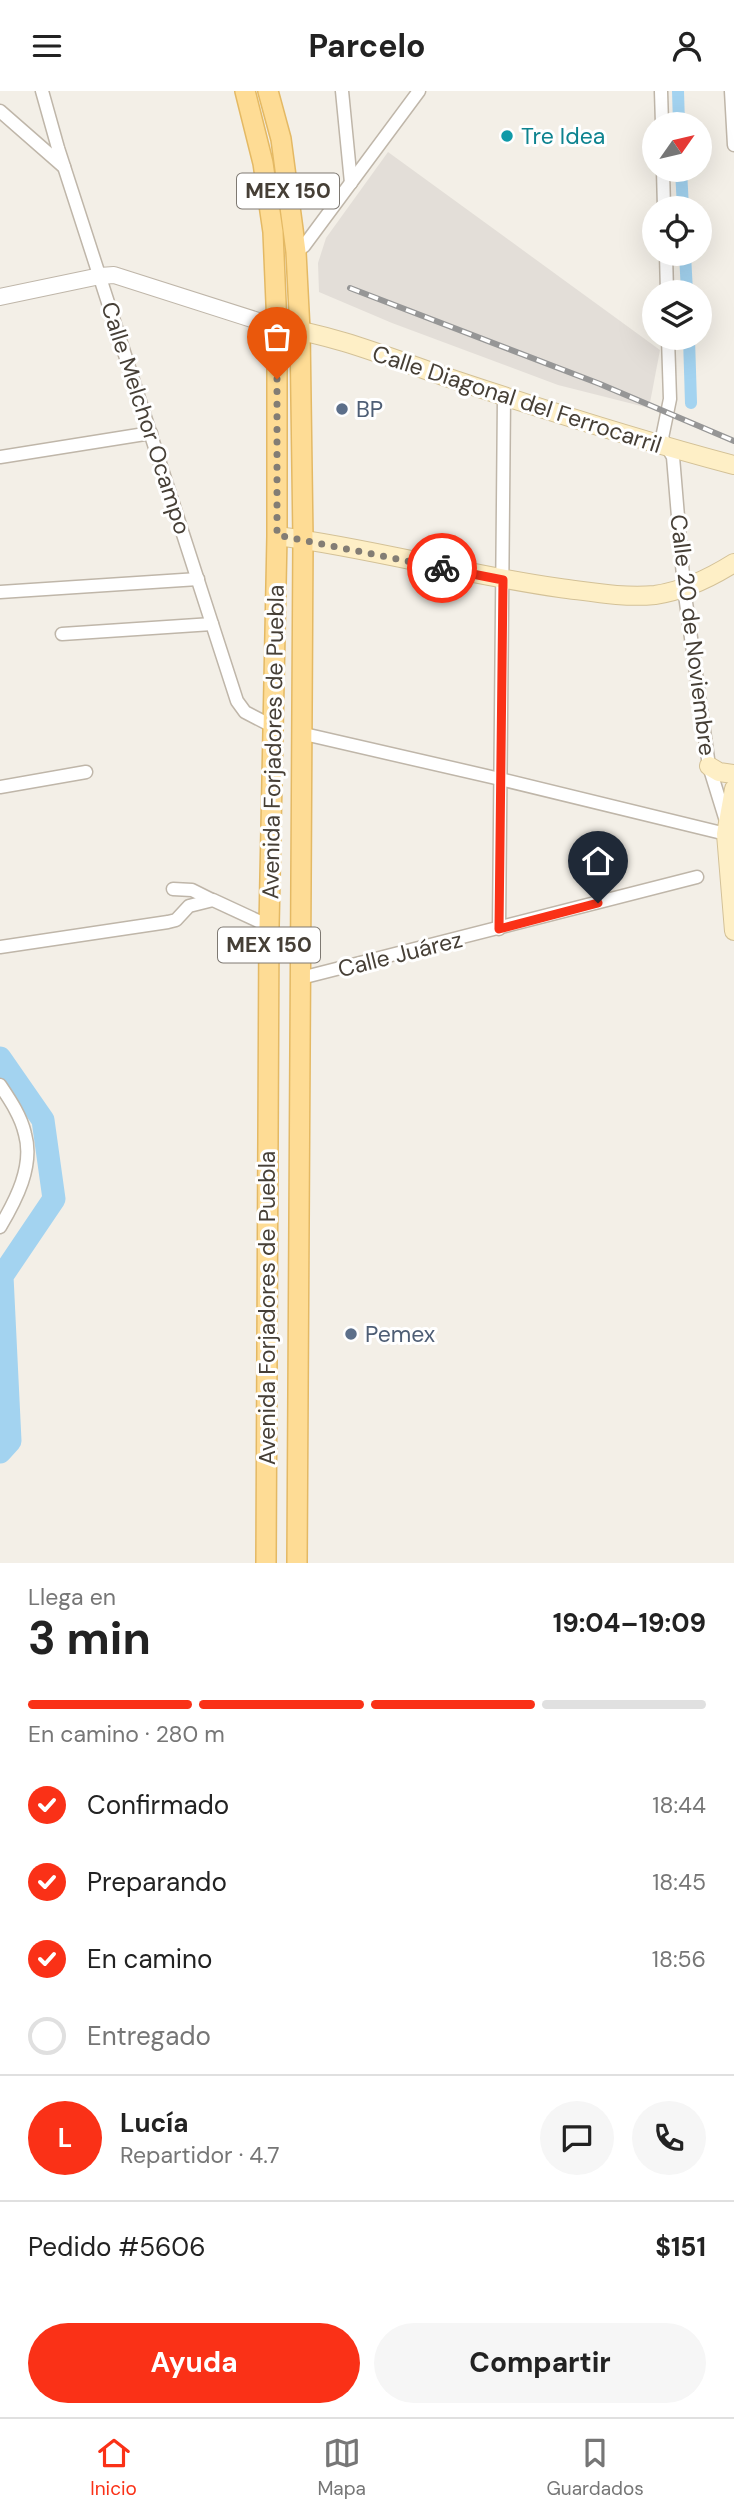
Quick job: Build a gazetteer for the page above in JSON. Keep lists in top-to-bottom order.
{
  "streets": {
    "main road": ["MEX 150", "Calle Diagonal del Ferrocarril", "Avenida Forjadores de Puebla"],
    "street": ["Calle Melchor Ocampo", "Calle 20 de Noviembre", "Calle Juárez"]
  },
  "crossings": [
    ["Calle Diagonal del Ferrocarril", "Calle 20 de Noviembre"],
    ["Calle Diagonal del Ferrocarril", "Avenida Forjadores de Puebla"],
    ["Calle Melchor Ocampo", "Avenida Forjadores de Puebla"],
    ["Avenida Forjadores de Puebla", "Calle Juárez"]
  ],
  "places": ["Tre Idea", "BP", "Pemex"],
  "north": "top right",
  "page": {
    "header": "Parcelo",
    "heading": ["3 min", "Llega en", "19:04–19:09"],
    "panel": [
      "Lucía",
      "Repartidor · 4.7",
      "Pedido #5606",
      "$151"
    ],
    "bar": "En camino · 280 m",
    "list": [
      ["Confirmado", "18:44"],
      ["Preparando", "18:45"],
      ["En camino", "18:56"],
      "Entregado"
    ],
    "round": "L",
    "buttons": ["Ayuda", "Compartir"],
    "tabs": ["Inicio", "Mapa", "Guardados"]
  }
}
